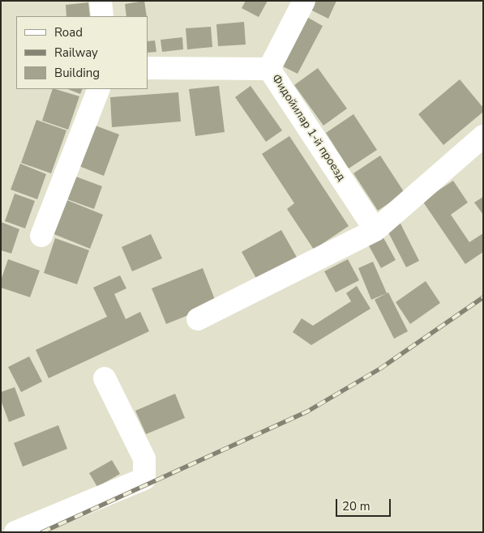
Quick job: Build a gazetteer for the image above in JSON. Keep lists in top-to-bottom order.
{
  "streets": {
    "street": ["Фидойилар 1-й проезд"]
  },
  "legend": ["Road", "Railway", "Building"],
  "scale_bar": "20 m"
}
